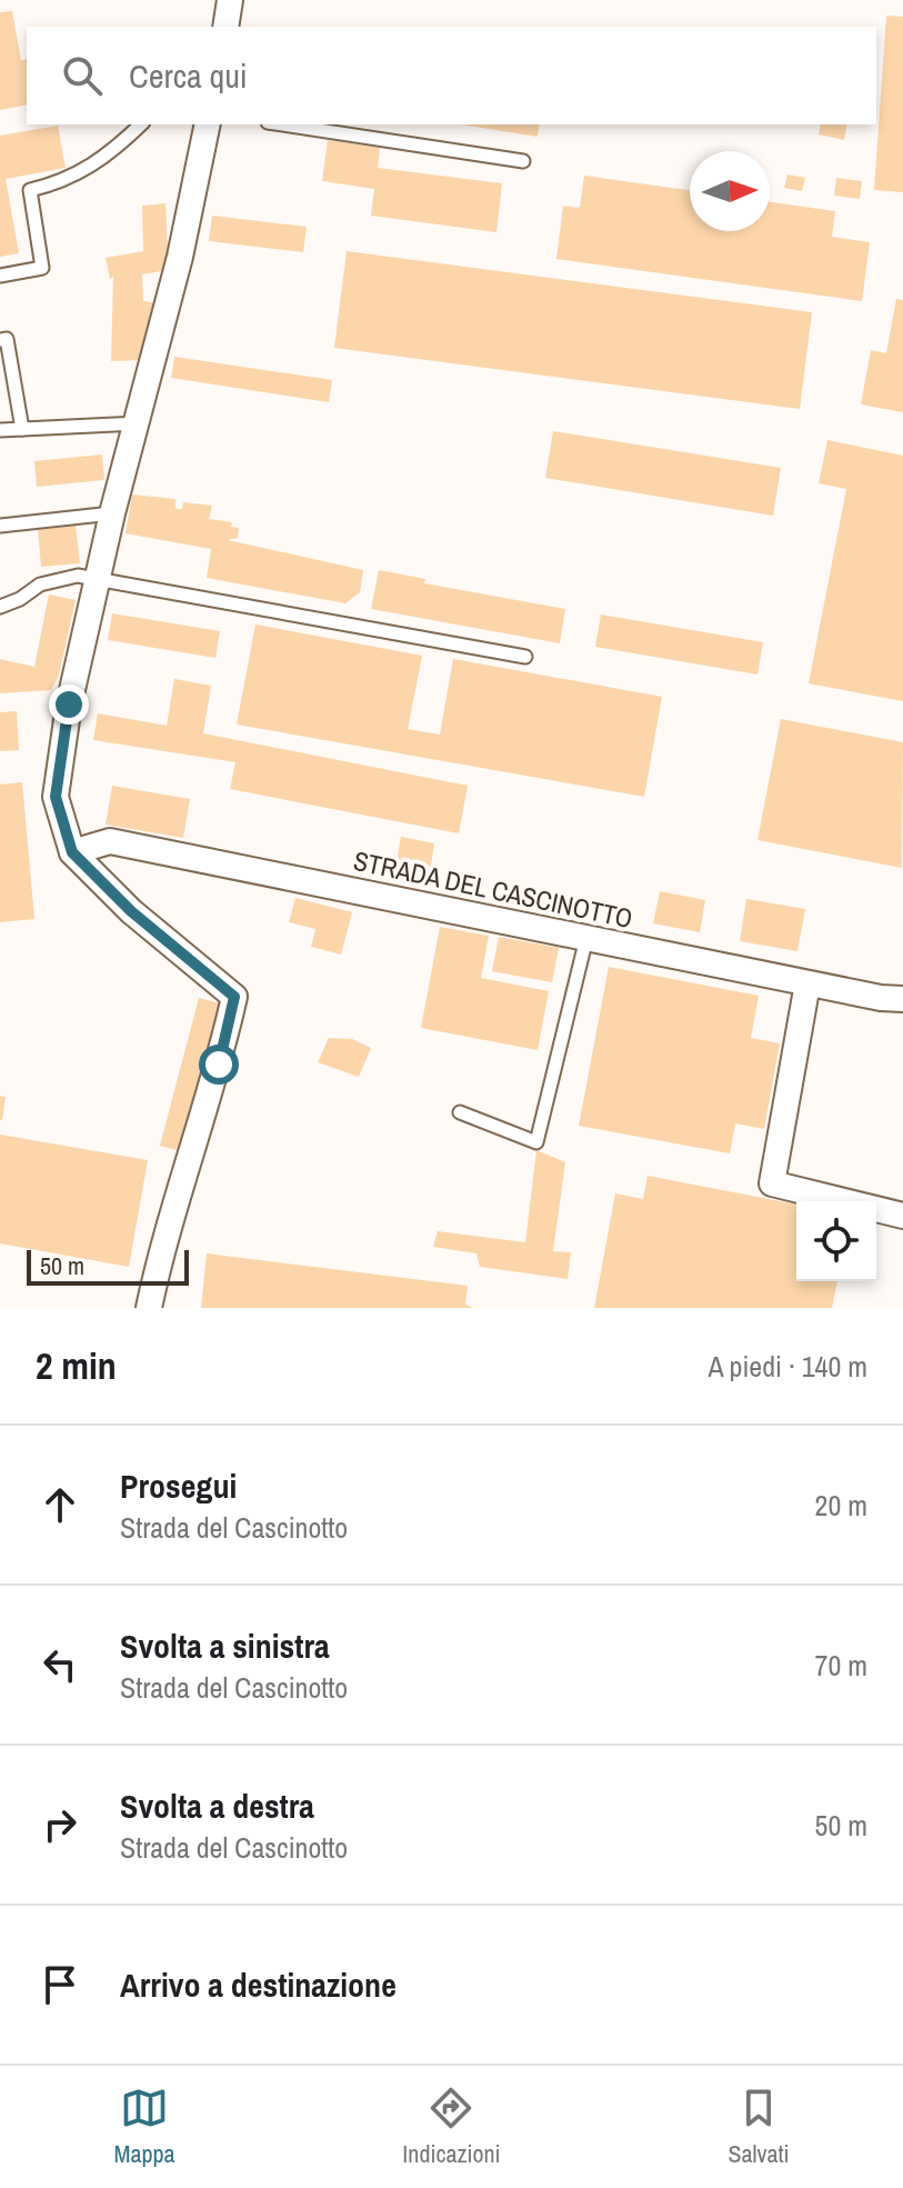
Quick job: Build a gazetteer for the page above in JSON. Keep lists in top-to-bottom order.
{
  "streets": {
    "street": ["STRADA DEL CASCINOTTO"]
  },
  "scale_bar": "50 m",
  "north": "right",
  "page": {
    "search": "Cerca qui",
    "scale": "50 m",
    "heading": ["2 min", "A piedi · 140 m"],
    "list": [
      ["Prosegui", "Strada del Cascinotto", "20 m"],
      ["Svolta a sinistra", "Strada del Cascinotto", "70 m"],
      ["Svolta a destra", "Strada del Cascinotto", "50 m"],
      "Arrivo a destinazione"
    ],
    "nav": ["Mappa", "Indicazioni", "Salvati"]
  }
}
